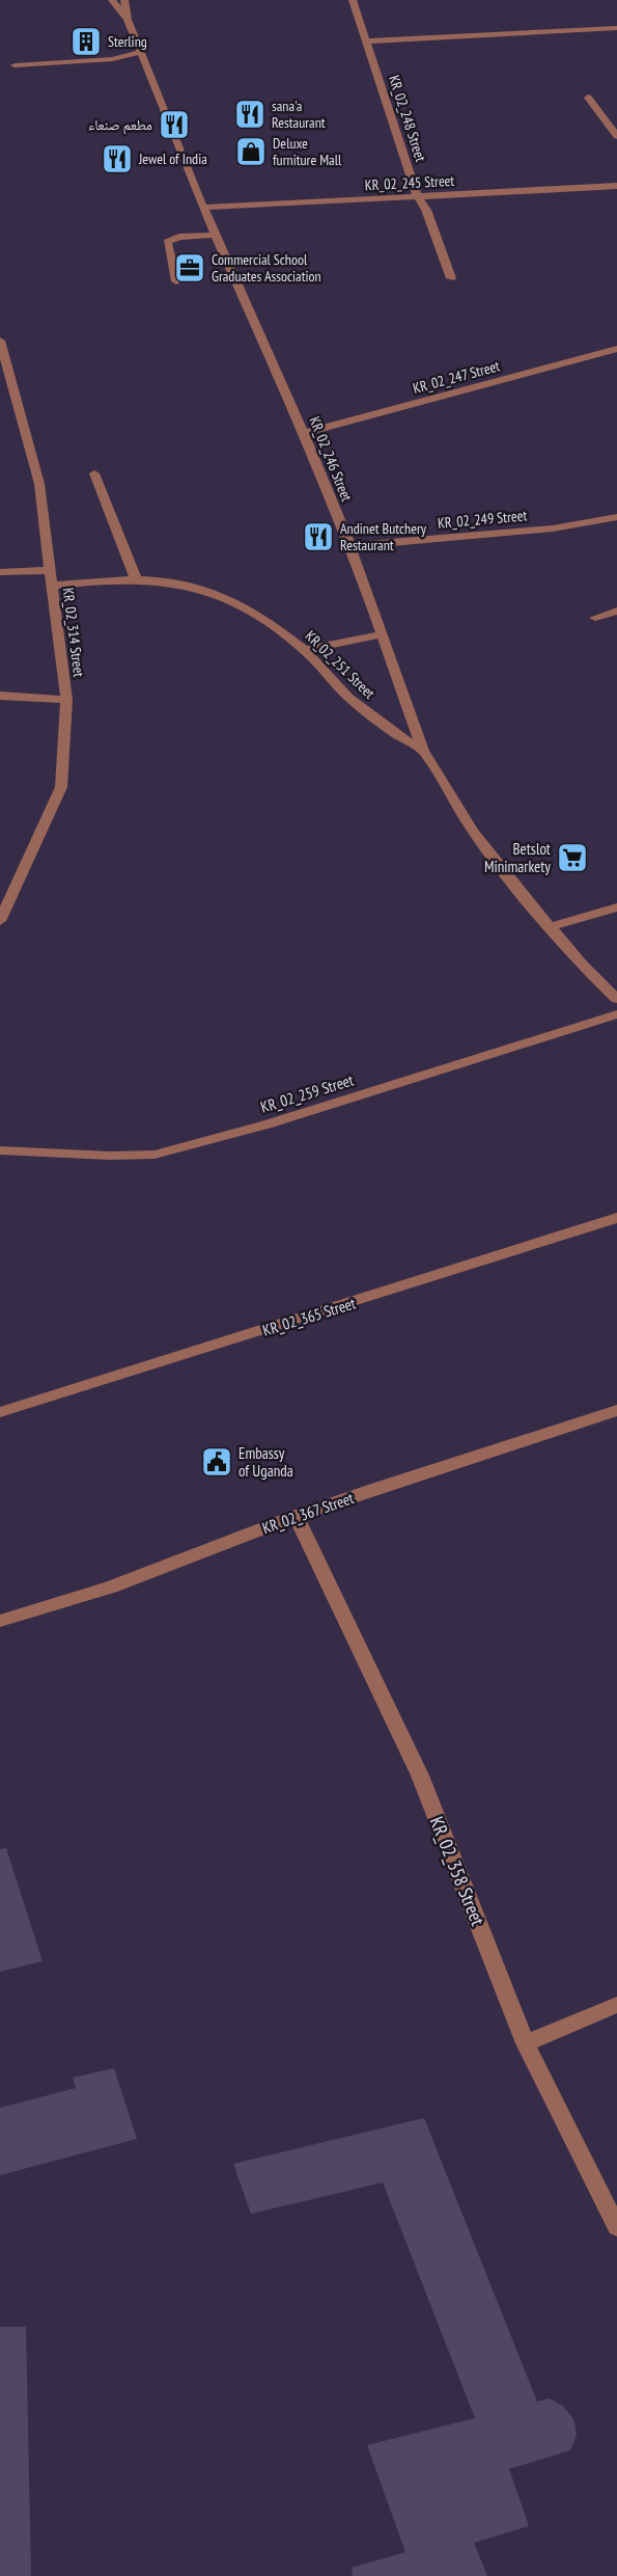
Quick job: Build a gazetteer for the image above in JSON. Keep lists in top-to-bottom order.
{
  "streets": {
    "street": [
      "KR_02_248 Street",
      "KR_02_245 Street",
      "KR_02_247 Street",
      "KR_02_246 Street",
      "KR_02_249 Street",
      "KR_02_314 Street",
      "KR_02_251 Street",
      "KR_02_259 Street",
      "KR_02_365 Street",
      "KR_02_367 Street",
      "KR_02_358 Street"
    ]
  },
  "crossings": [
    ["KR_02_248 Street", "KR_02_245 Street"],
    ["KR_02_245 Street", "KR_02_246 Street"],
    ["KR_02_247 Street", "KR_02_246 Street"],
    ["KR_02_246 Street", "KR_02_249 Street"],
    ["KR_02_246 Street", "KR_02_251 Street"],
    ["KR_02_314 Street", "KR_02_251 Street"],
    ["KR_02_367 Street", "KR_02_358 Street"]
  ],
  "places": {
    "building": ["Sterling"],
    "restaurant": [
      "sana'a Restaurant",
      "مطعم صنعاء",
      "Jewel of India",
      "Andinet Butchery Restaurant"
    ],
    "shop": ["Deluxe furniture Mall"],
    "office": ["Commercial School Graduates Association"],
    "supermarket": ["Betslot Minimarkety"],
    "public building": ["Embassy of Uganda"]
  }
}
